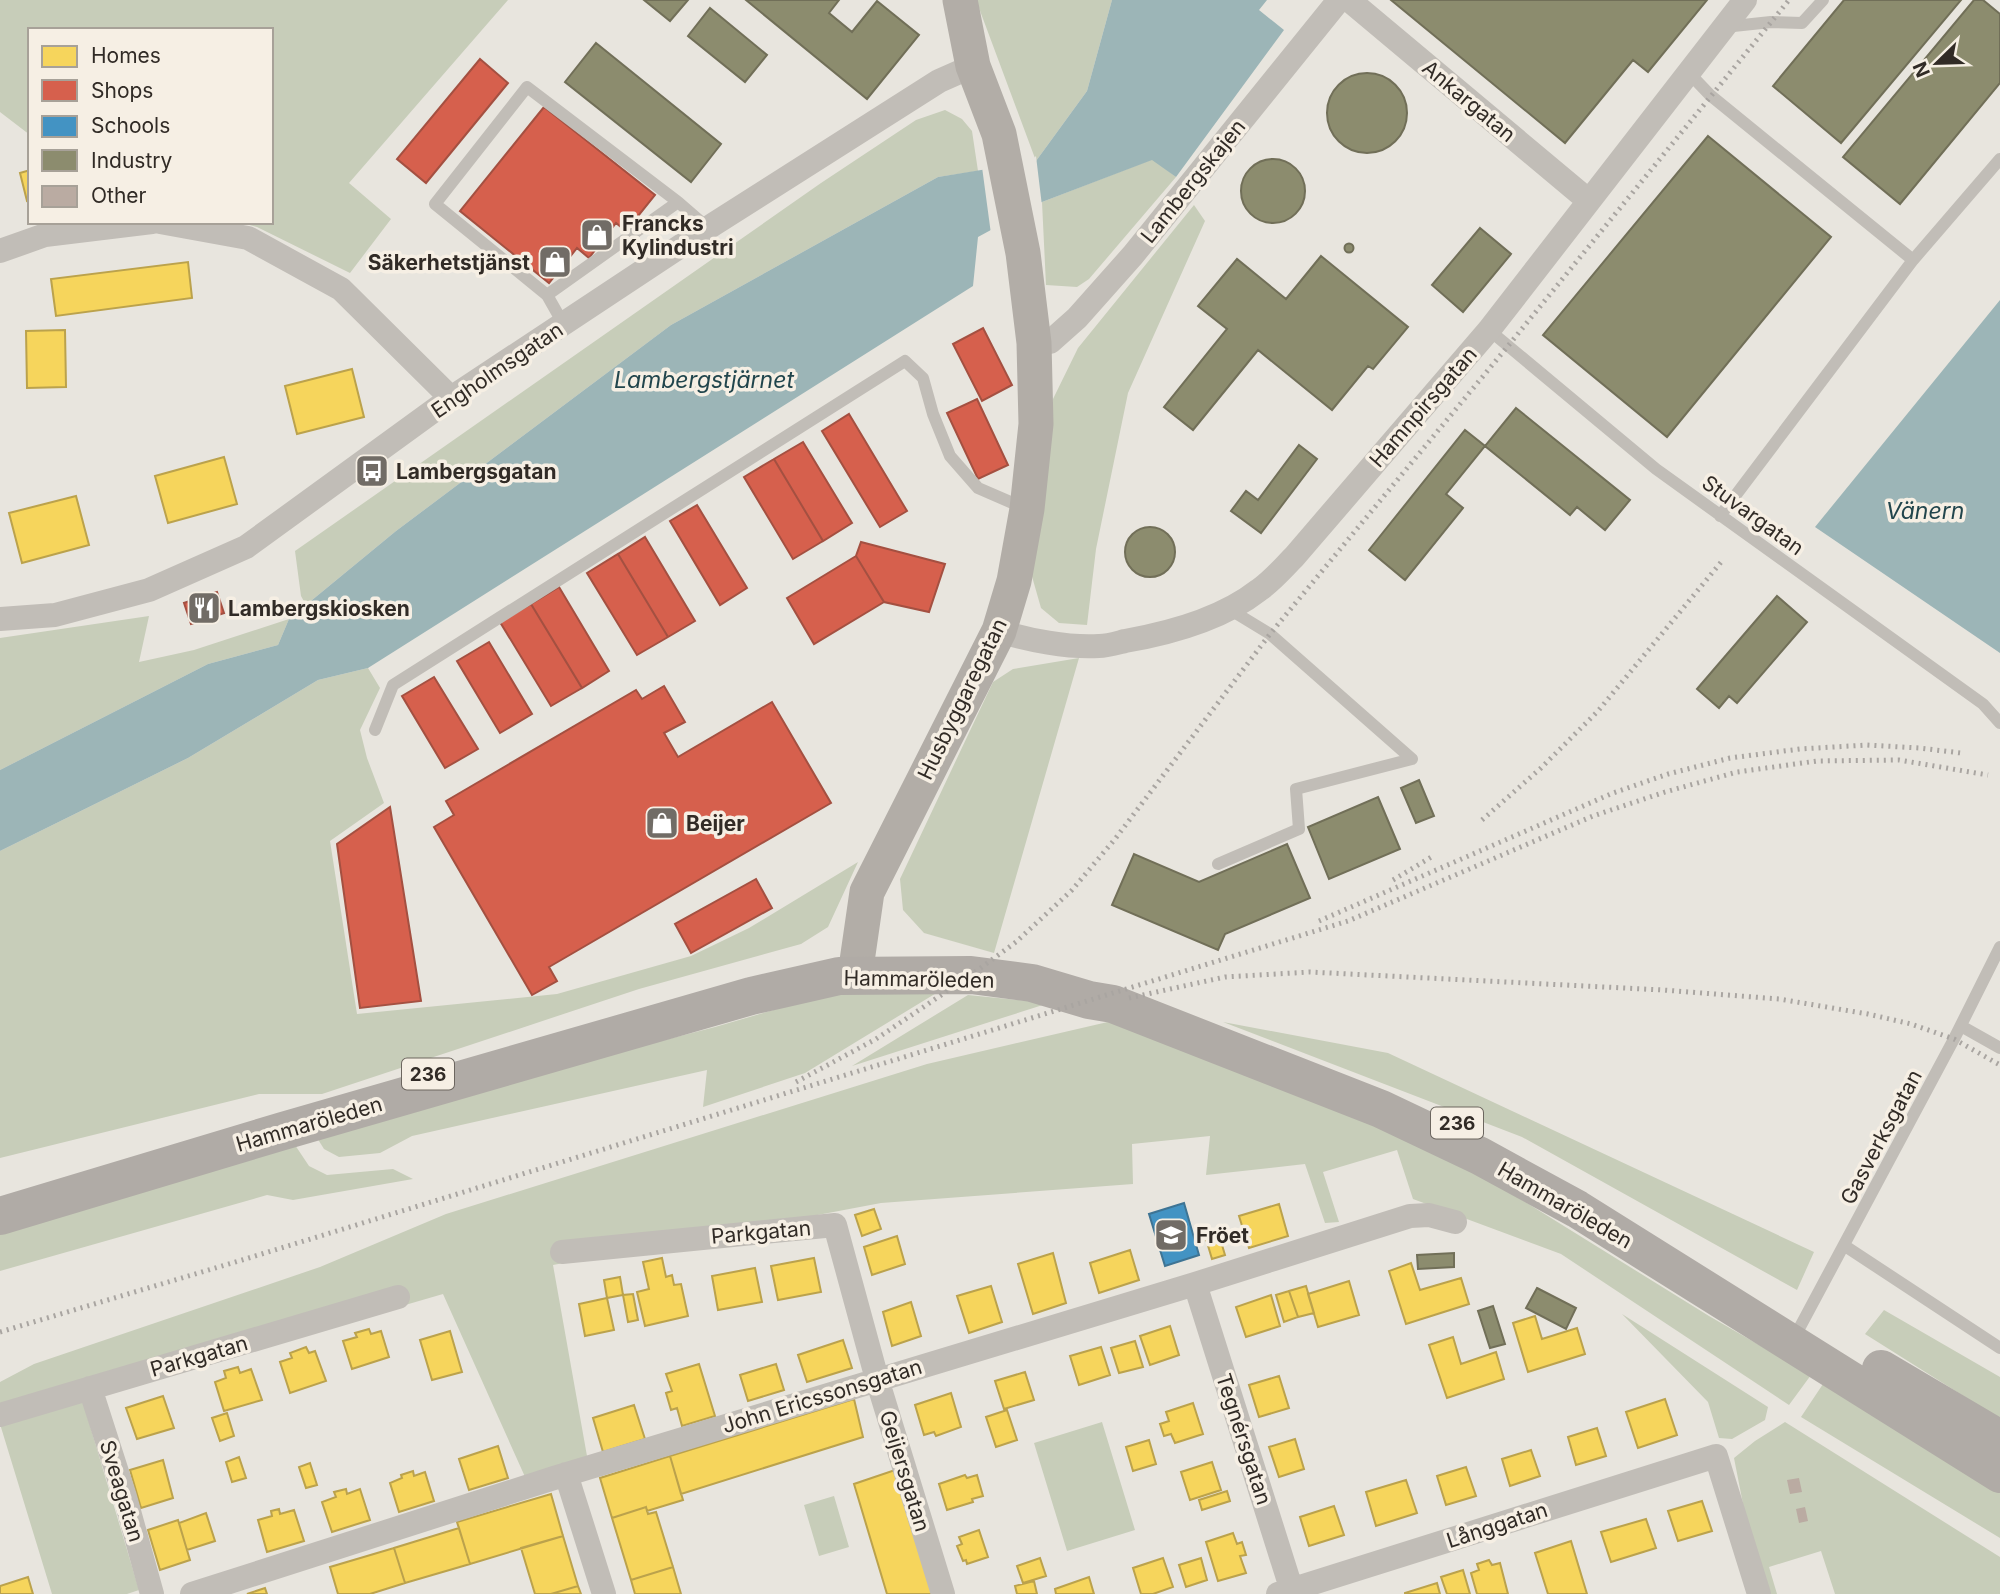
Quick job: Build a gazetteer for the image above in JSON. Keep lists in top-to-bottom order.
{
  "streets": {
    "main road": ["Hammaröleden", "236"],
    "street": [
      "Ankargatan",
      "Lambergskajen",
      "Engholmsgatan",
      "Hamnpirsgatan",
      "Husbyggaregatan",
      "Parkgatan",
      "John Ericssonsgatan",
      "Tegnérsgatan",
      "Geijersgatan",
      "Sveagatan",
      "Långgatan"
    ],
    "lane": ["Stuvargatan", "Gasverksgatan"]
  },
  "crossings": [
    ["Ankargatan", "Hamnpirsgatan"],
    ["Lambergskajen", "Husbyggaregatan"],
    ["Engholmsgatan", "Husbyggaregatan"],
    ["Hamnpirsgatan", "Stuvargatan"],
    ["Hamnpirsgatan", "Husbyggaregatan"],
    ["Husbyggaregatan", "Hammaröleden"],
    ["Hammaröleden", "Gasverksgatan"],
    ["Parkgatan", "Geijersgatan"],
    ["Parkgatan", "Sveagatan"],
    ["John Ericssonsgatan", "Tegnérsgatan"],
    ["John Ericssonsgatan", "Geijersgatan"],
    ["Tegnérsgatan", "Långgatan"]
  ],
  "water": ["Lambergstjärnet", "Vänern"],
  "places": {
    "shop": ["Francks Kylindustri", "Säkerhetstjänst", "Beijer"],
    "bus stop": ["Lambergsgatan"],
    "restaurant": ["Lambergskiosken"],
    "school or university": ["Fröet"]
  },
  "legend": [
    "Homes",
    "Shops",
    "Schools",
    "Industry",
    "Other"
  ],
  "north": "bottom left"
}
